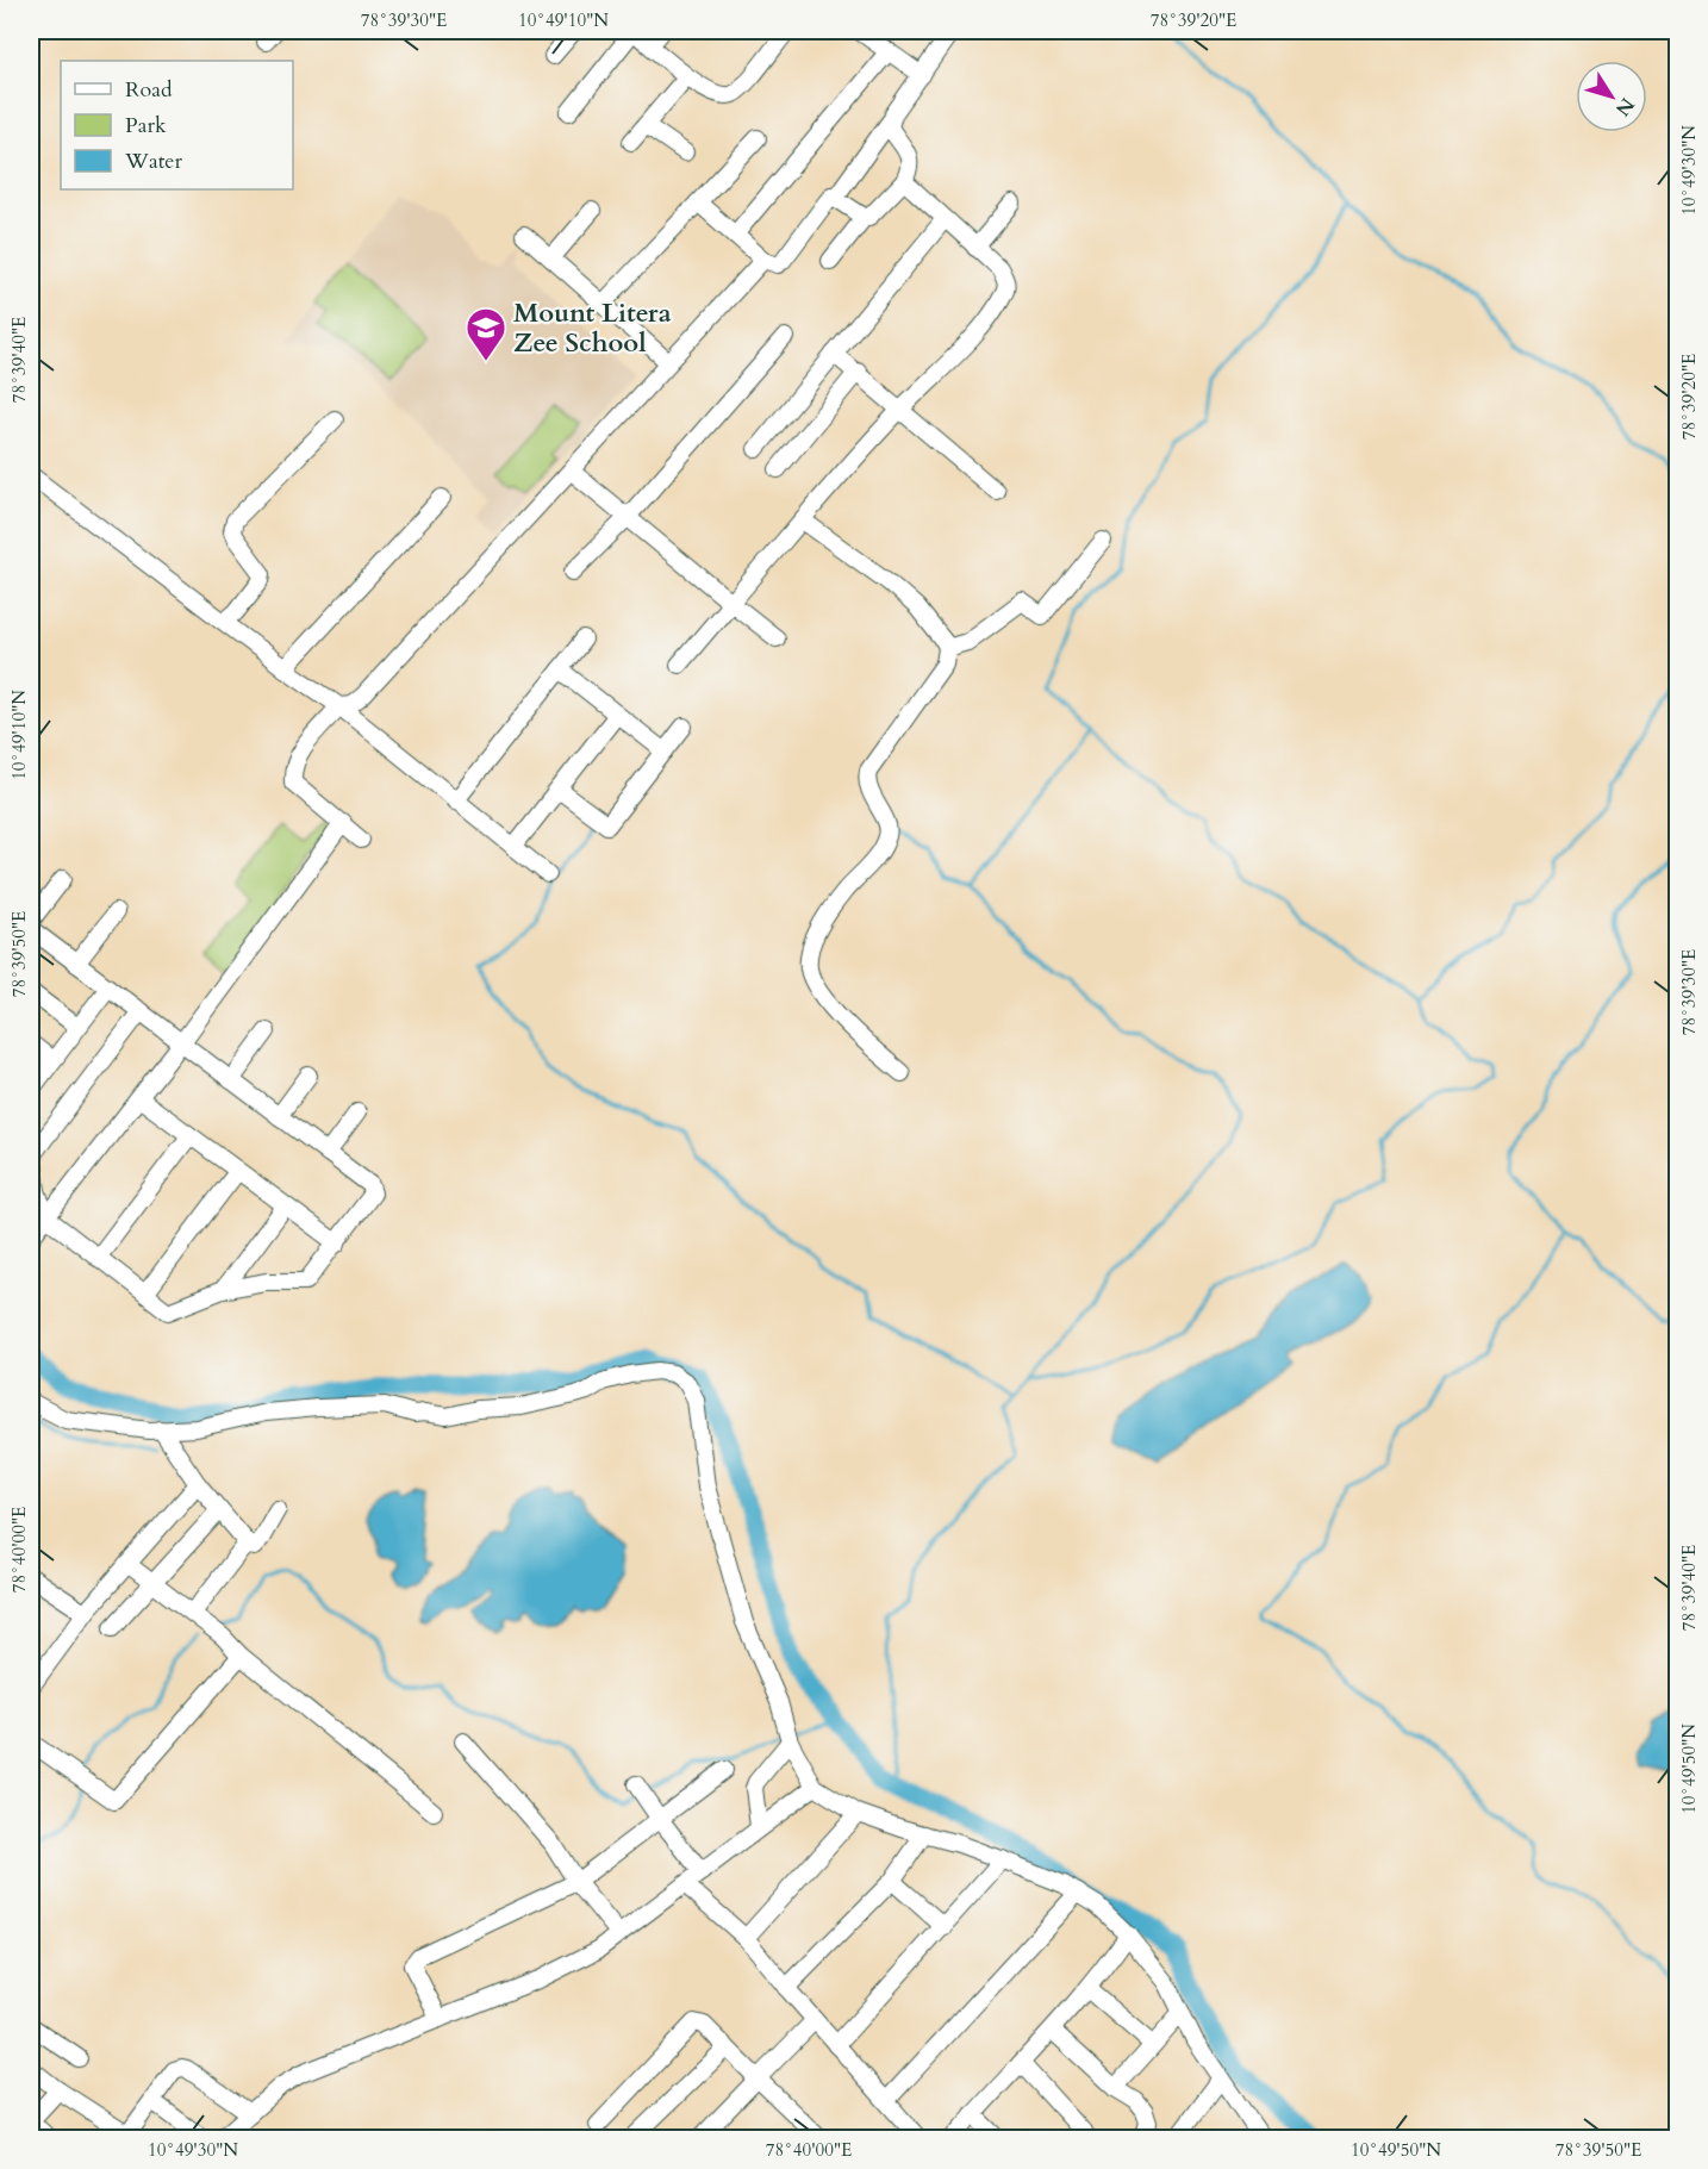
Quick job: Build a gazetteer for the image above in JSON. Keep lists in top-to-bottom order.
{
  "places": {
    "school or university": ["Mount Litera Zee School"]
  },
  "legend": ["Road", "Park", "Water"],
  "north": "bottom right",
  "coordinates": [
    "78°39'30\"E",
    "10°49'10\"N",
    "78°39'20\"E",
    "10°49'30\"N",
    "78°39'40\"E",
    "78°39'50\"E",
    "78°40'00\"E",
    "10°49'50\"N"
  ]
}
